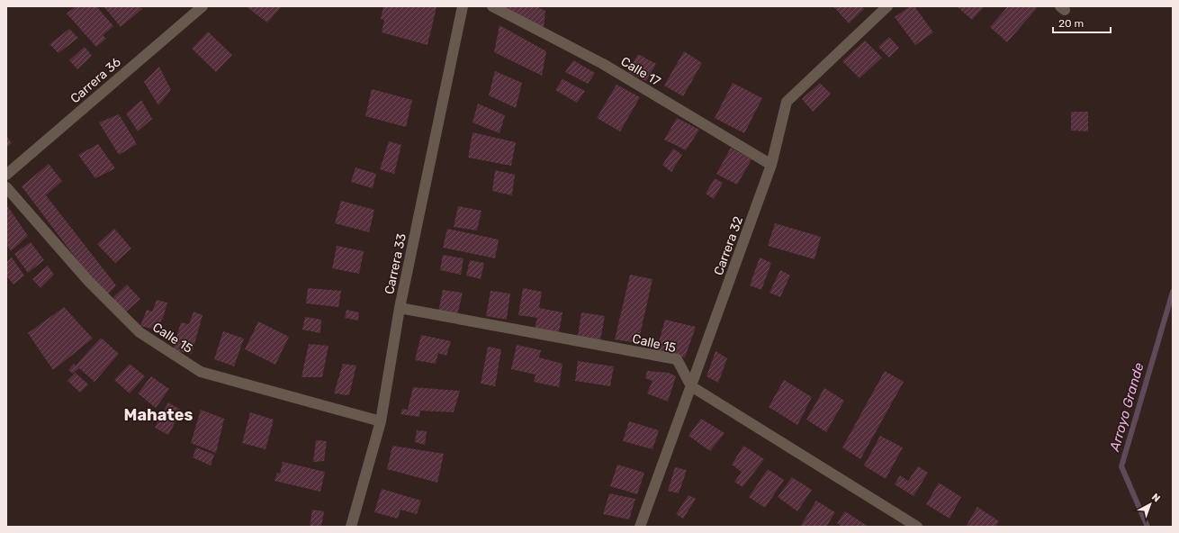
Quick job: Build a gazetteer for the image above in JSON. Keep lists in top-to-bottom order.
{
  "streets": {
    "street": [
      "Calle 17",
      "Carrera 36",
      "Carrera 32",
      "Carrera 33",
      "Calle 15"
    ]
  },
  "crossings": [
    ["Calle 17", "Carrera 32"],
    ["Carrera 32", "Calle 15"],
    ["Carrera 33", "Calle 15"]
  ],
  "districts": ["Mahates"],
  "water": ["Arroyo Grande"],
  "scale_bar": "20 m",
  "north": "top right"
}
